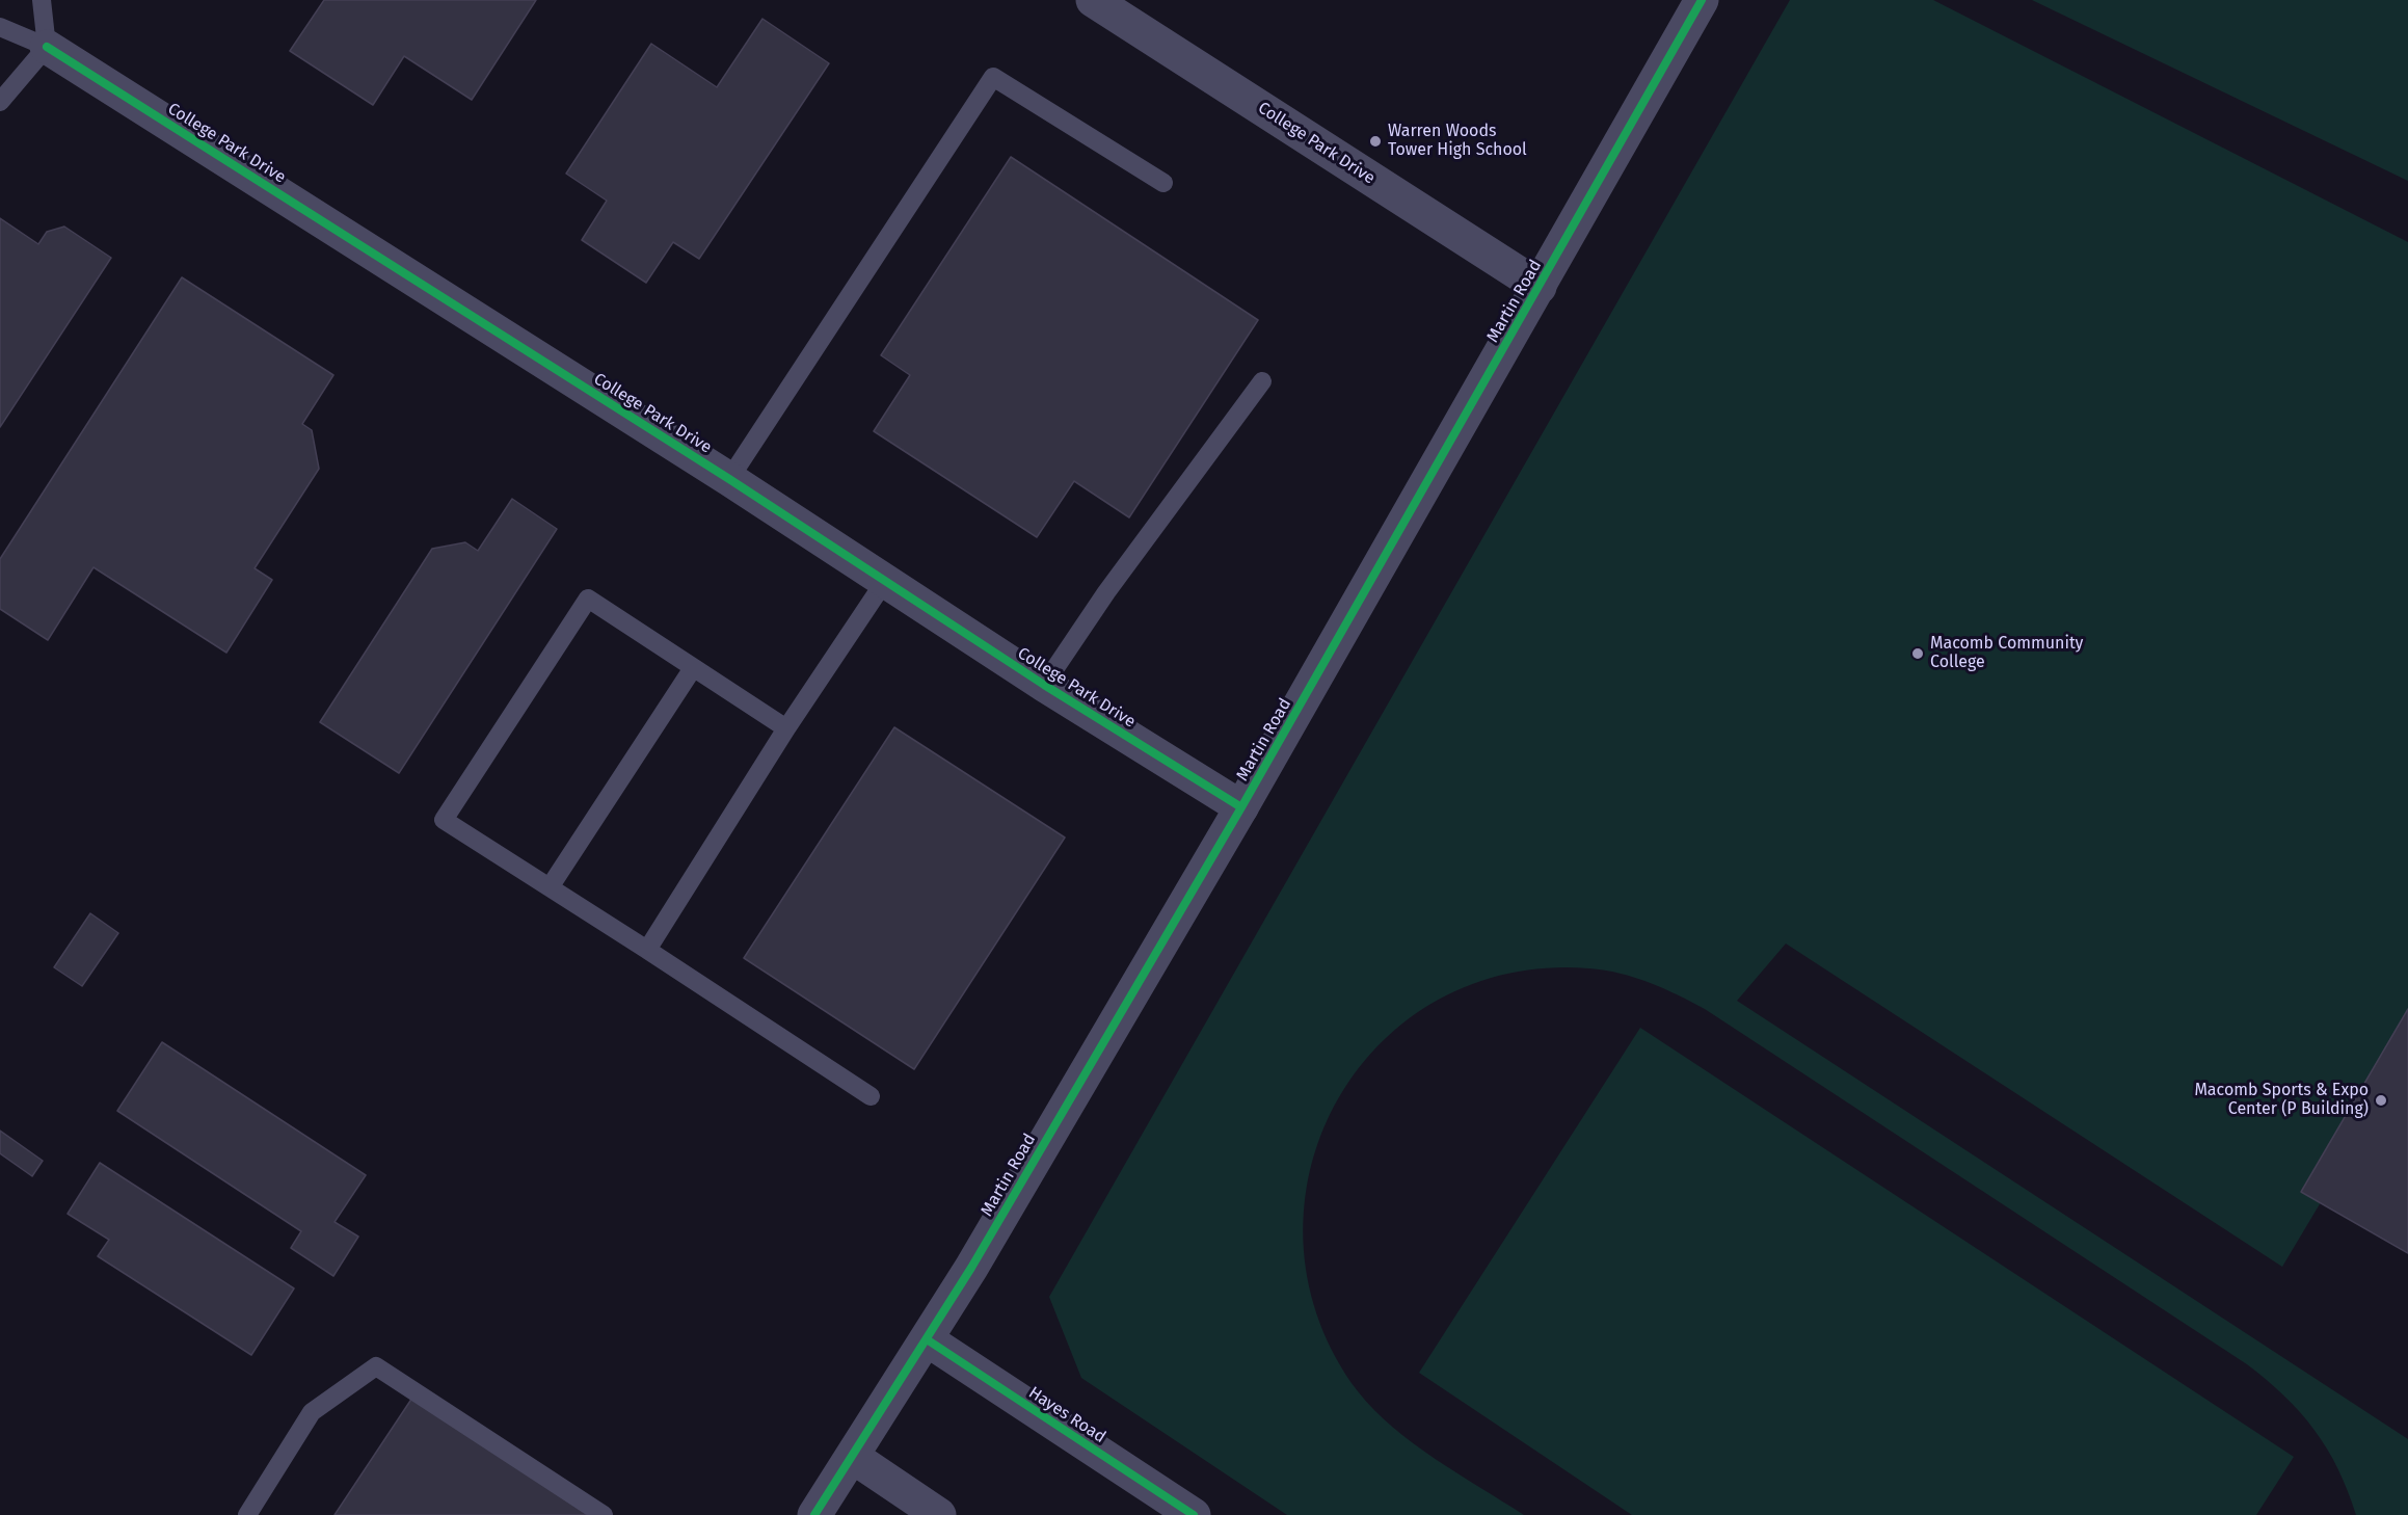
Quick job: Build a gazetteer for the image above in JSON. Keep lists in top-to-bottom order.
{
  "streets": {
    "street": ["College Park Drive", "Martin Road", "Hayes Road"]
  },
  "crossings": [
    ["College Park Drive", "Martin Road"],
    ["Martin Road", "Hayes Road"]
  ],
  "places": ["Warren Woods Tower High School", "Macomb Community College", "Macomb Sports & Expo Center (P Building)"]
}
